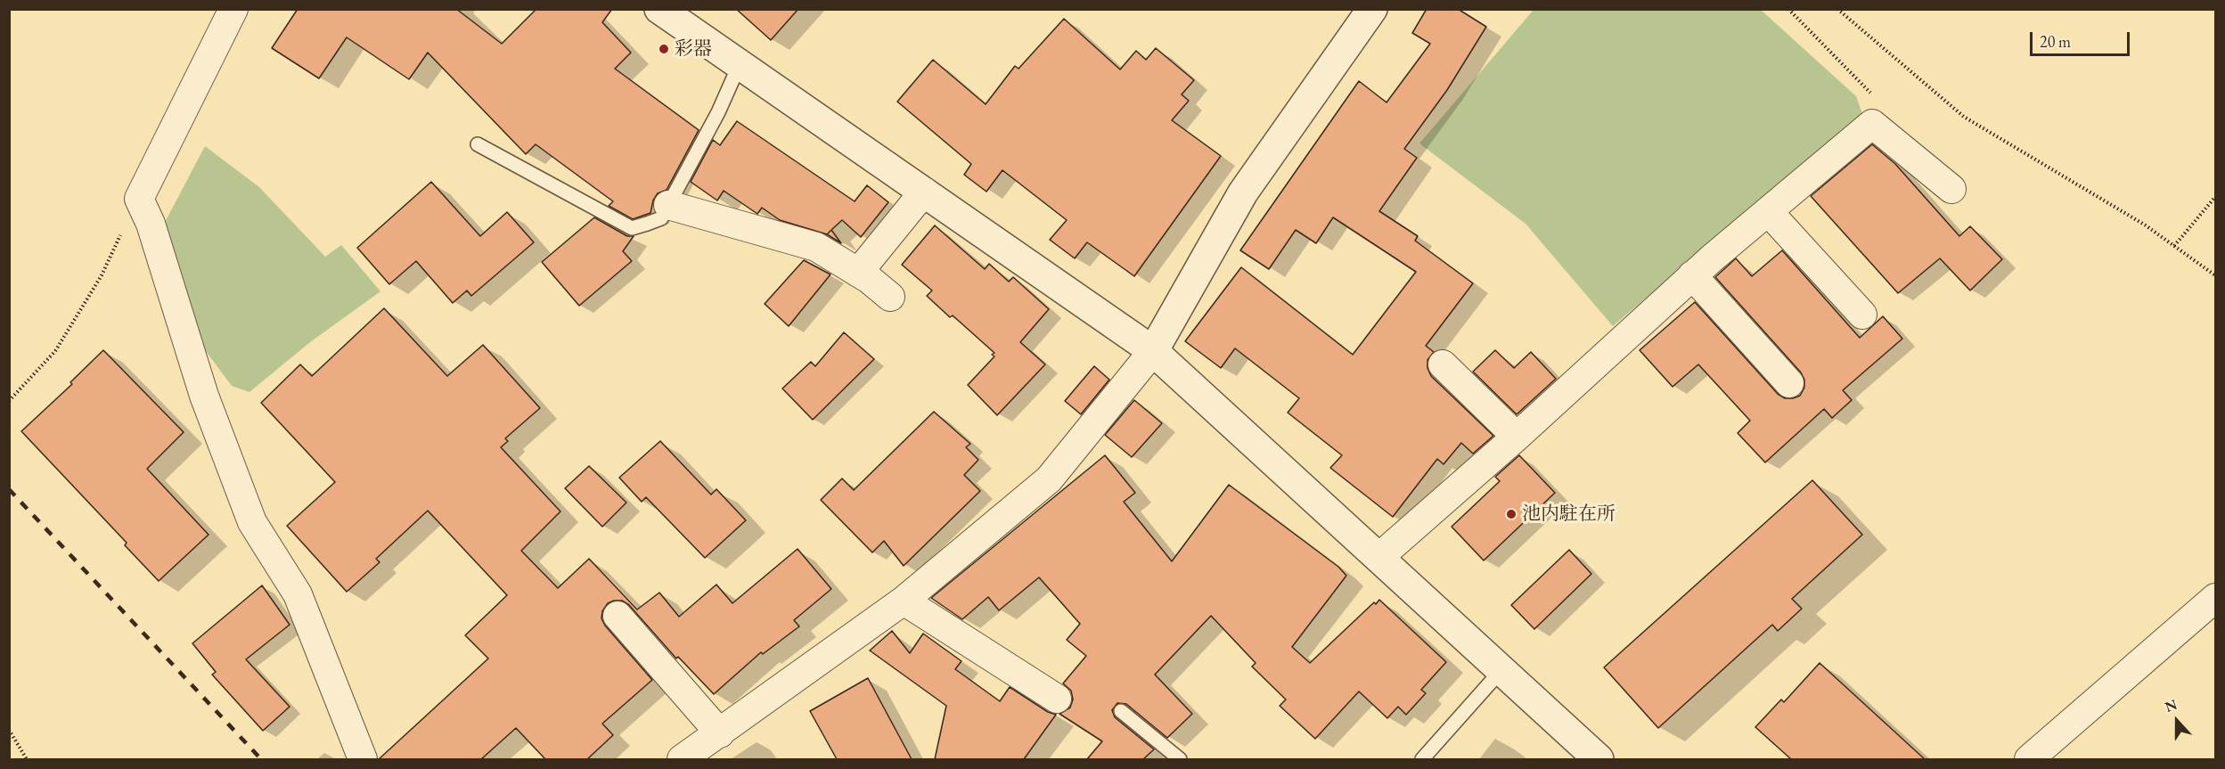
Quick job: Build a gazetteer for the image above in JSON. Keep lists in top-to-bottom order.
{
  "places": ["彩器", "池内駐在所"],
  "scale_bar": "20 m",
  "north": "top"
}
